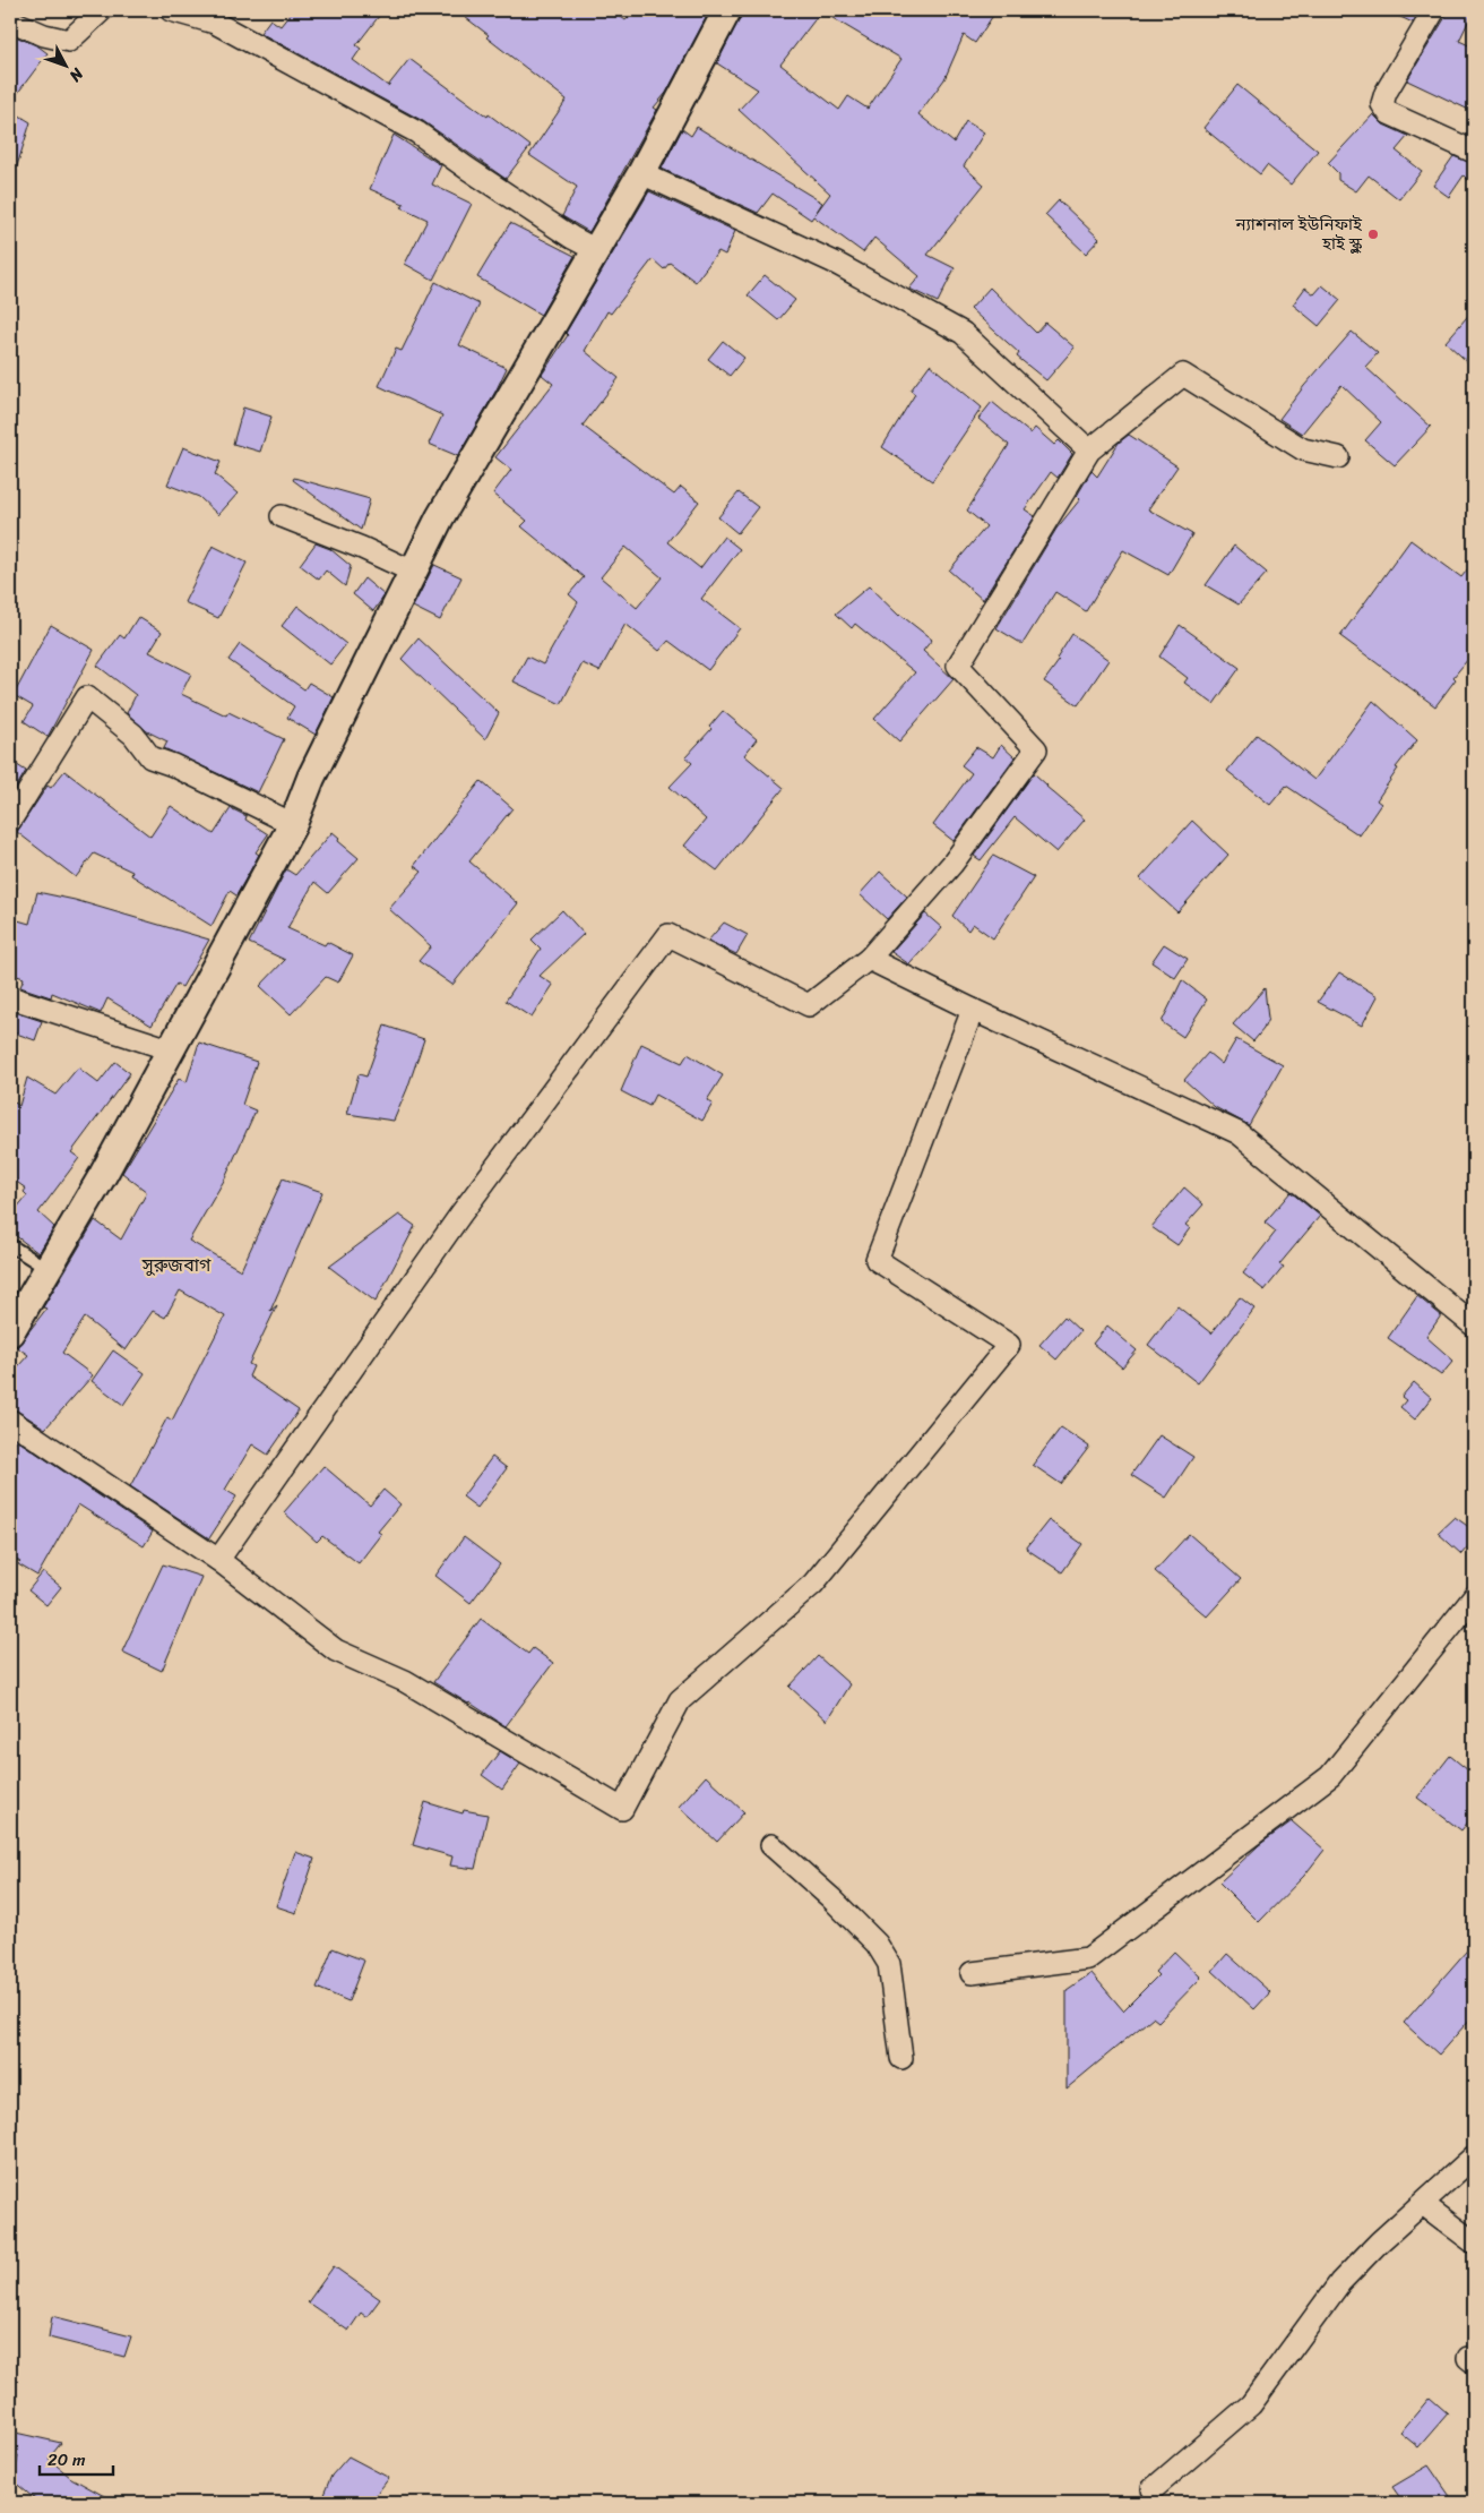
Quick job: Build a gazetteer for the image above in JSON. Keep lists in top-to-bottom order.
{
  "districts": ["সুরুজবাগ"],
  "places": ["ন্যাশনাল ইউনিফাই হাই স্কুল"],
  "scale_bar": "20 m",
  "north": "bottom right"
}
